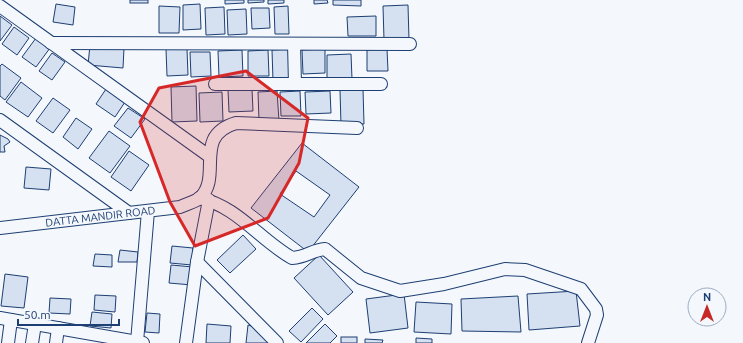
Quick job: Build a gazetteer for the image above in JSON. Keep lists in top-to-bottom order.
{
  "streets": {
    "street": ["DATTA MANDIR ROAD"]
  },
  "scale_bar": "50 m",
  "north": "top"
}
